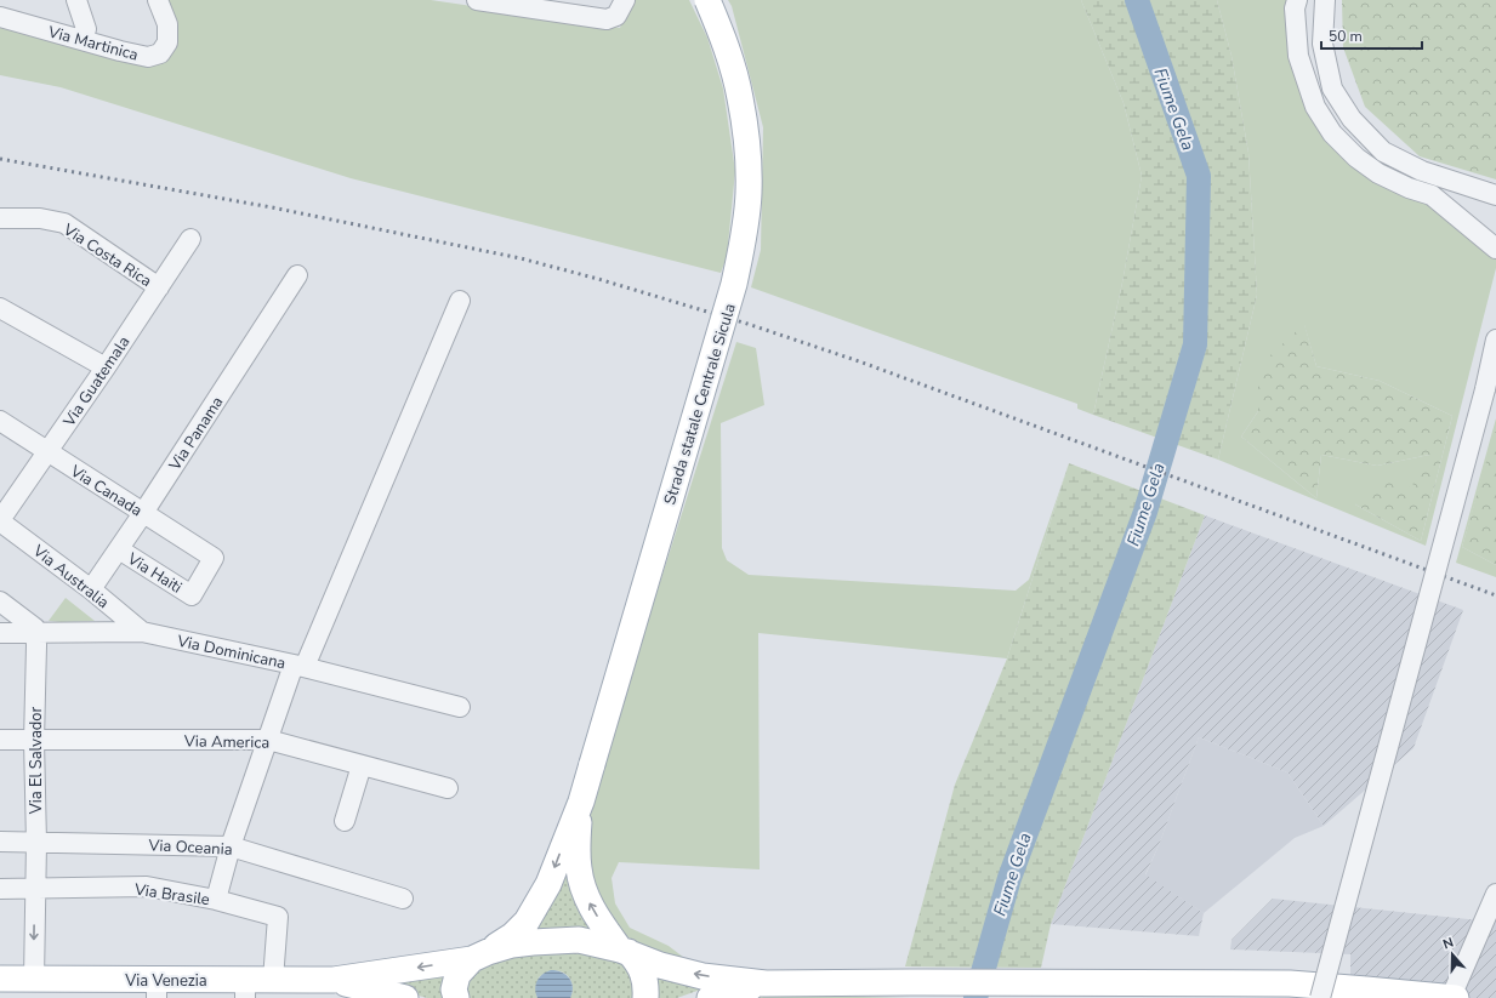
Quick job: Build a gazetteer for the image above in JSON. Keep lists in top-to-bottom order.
{
  "streets": {
    "main road": ["Strada statale Centrale Sicula", "Via Venezia"],
    "street": [
      "Via Martinica",
      "Via Costa Rica",
      "Via Guatemala",
      "Via Panama",
      "Via Canada",
      "Via Haiti",
      "Via Australia",
      "Via Dominicana",
      "Via America",
      "Via El Salvador",
      "Via Oceania",
      "Via Brasile"
    ]
  },
  "crossings": [
    ["Via Costa Rica", "Via Guatemala"],
    ["Via Guatemala", "Via Canada"],
    ["Via Guatemala", "Via Australia"],
    ["Strada statale Centrale Sicula", "Via Venezia"],
    ["Via Panama", "Via Canada"],
    ["Via Panama", "Via Haiti"],
    ["Via Panama", "Via Australia"],
    ["Via Canada", "Via Haiti"],
    ["Via Australia", "Via Dominicana"],
    ["Via Dominicana", "Via El Salvador"],
    ["Via America", "Via El Salvador"],
    ["Via El Salvador", "Via Oceania"],
    ["Via El Salvador", "Via Brasile"],
    ["Via El Salvador", "Via Venezia"],
    ["Via Brasile", "Via Venezia"]
  ],
  "water": ["Fiume Gela"],
  "scale_bar": "50 m",
  "north": "top"
}
